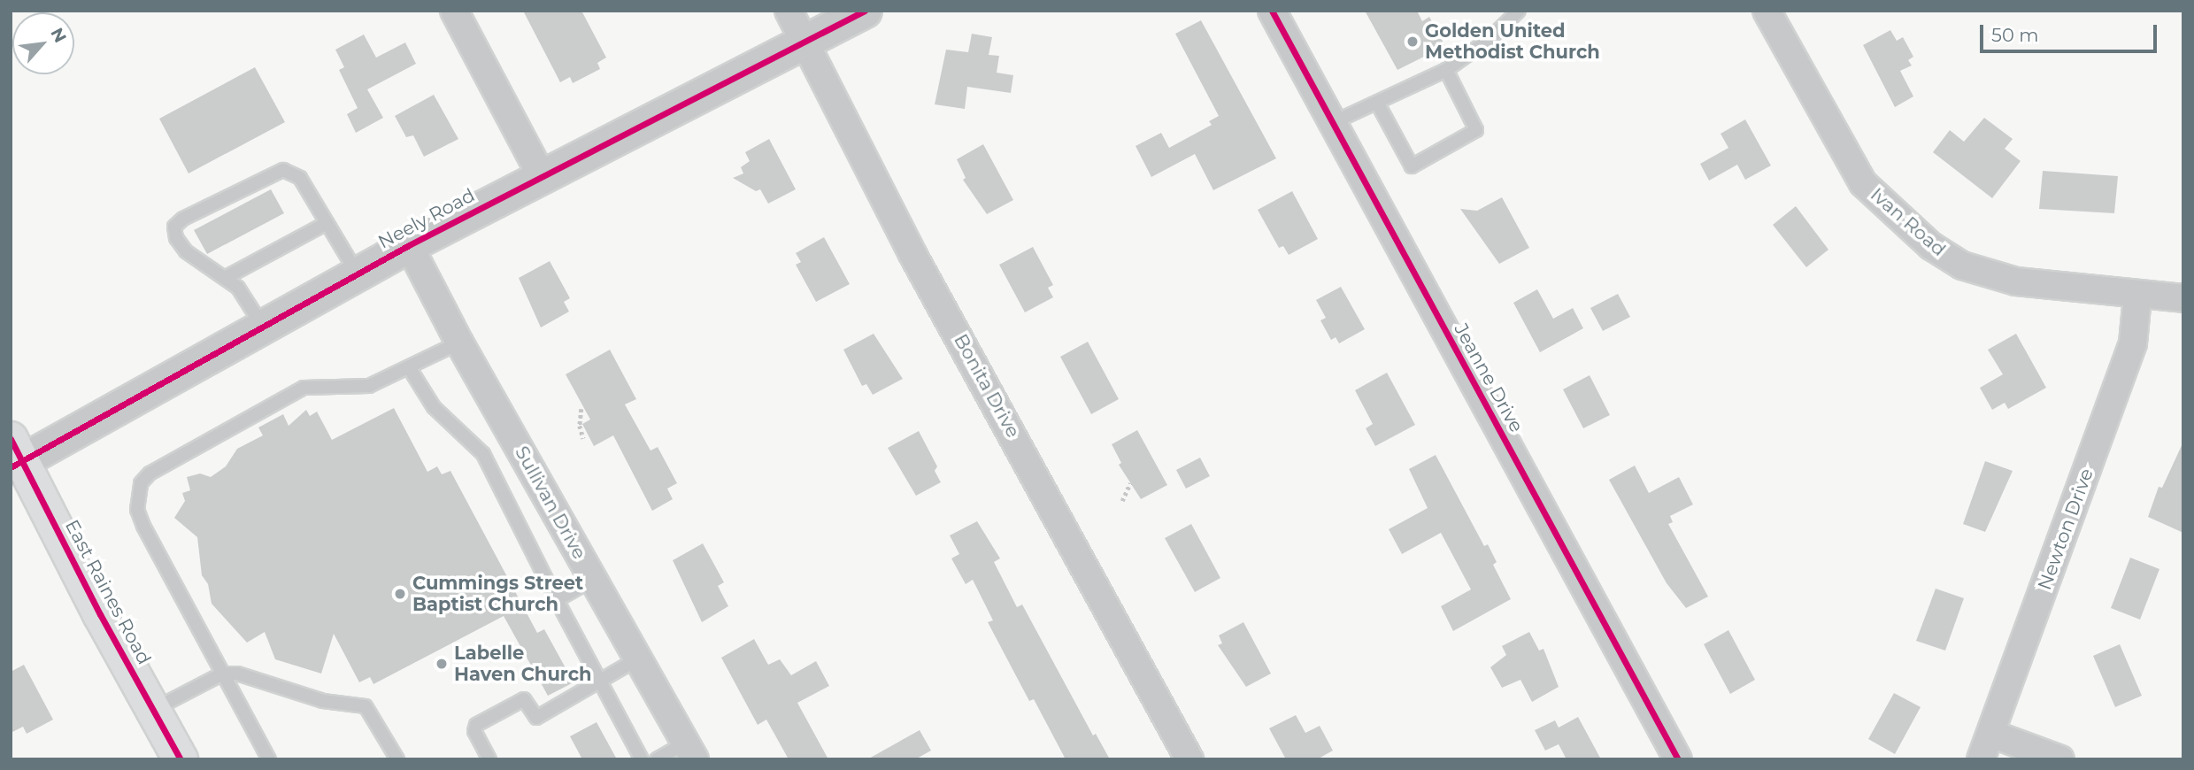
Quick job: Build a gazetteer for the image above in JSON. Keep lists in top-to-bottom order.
{
  "streets": {
    "main road": ["East Raines Road"],
    "street": [
      "Neely Road",
      "Ivan Road",
      "Jeanne Drive",
      "Bonita Drive",
      "Sullivan Drive",
      "Newton Drive"
    ]
  },
  "crossings": [
    ["Neely Road", "Bonita Drive"],
    ["Neely Road", "Sullivan Drive"],
    ["Neely Road", "East Raines Road"],
    ["Ivan Road", "Newton Drive"]
  ],
  "places": ["Golden United Methodist Church", "Cummings Street Baptist Church", "Labelle Haven Church"],
  "scale_bar": "50 m",
  "north": "top right"
}
